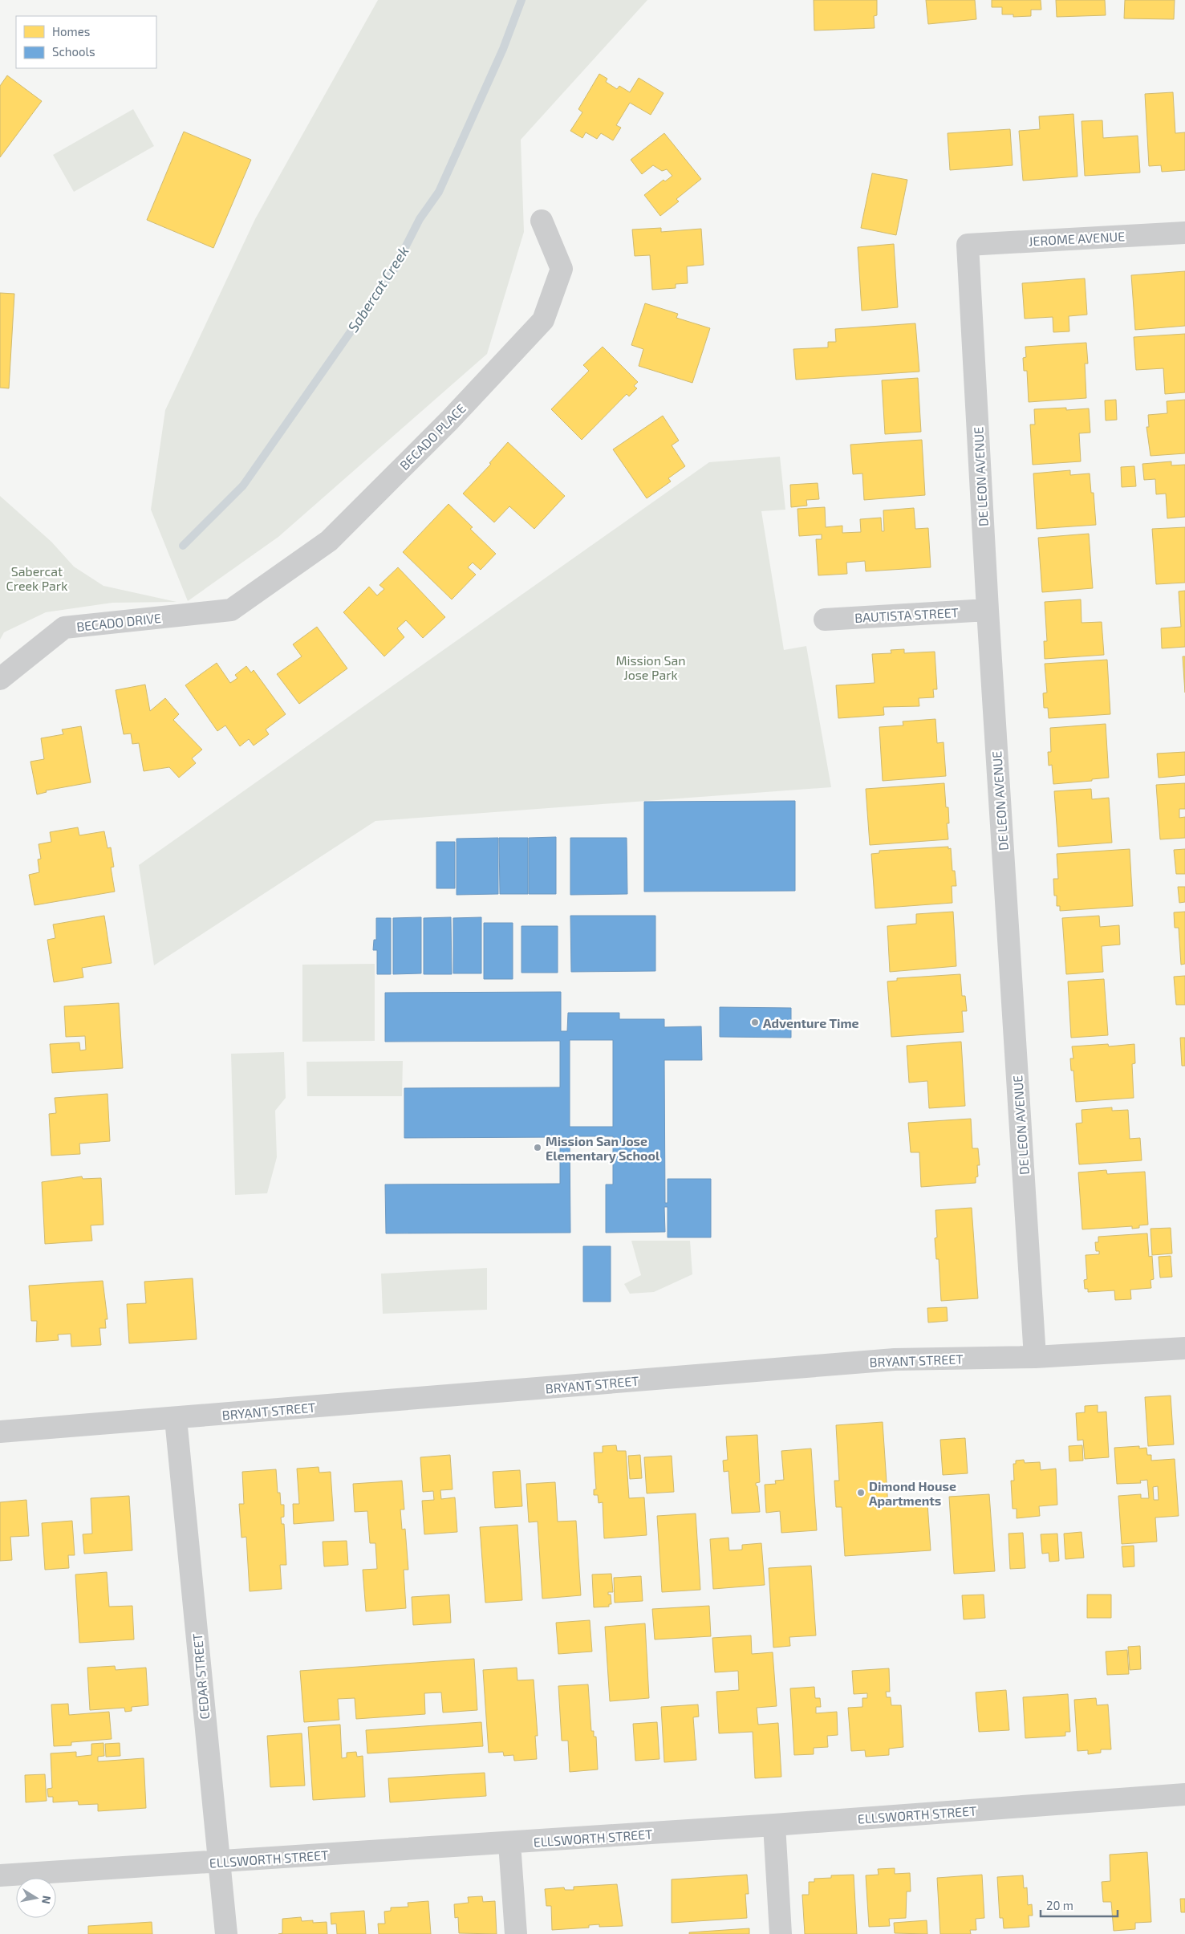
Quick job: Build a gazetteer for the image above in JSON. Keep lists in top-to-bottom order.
{
  "streets": {
    "street": [
      "JEROME AVENUE",
      "BECADO PLACE",
      "DE LEON AVENUE",
      "BAUTISTA STREET",
      "BECADO DRIVE",
      "BRYANT STREET",
      "CEDAR STREET",
      "ELLSWORTH STREET"
    ]
  },
  "crossings": [
    ["JEROME AVENUE", "DE LEON AVENUE"],
    ["BECADO PLACE", "BECADO DRIVE"],
    ["DE LEON AVENUE", "BAUTISTA STREET"],
    ["DE LEON AVENUE", "BRYANT STREET"],
    ["BRYANT STREET", "CEDAR STREET"],
    ["CEDAR STREET", "ELLSWORTH STREET"]
  ],
  "water": ["Sabercat Creek"],
  "parks": ["Sabercat Creek Park", "Mission San Jose Park"],
  "places": ["Adventure Time", "Mission San Jose Elementary School", "Dimond House Apartments"],
  "legend": ["Homes", "Schools"],
  "scale_bar": "20 m",
  "north": "right"
}
